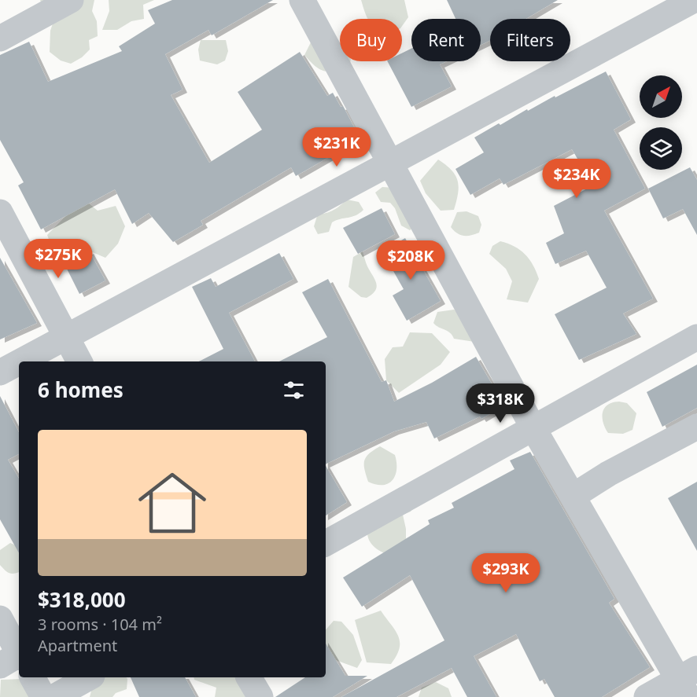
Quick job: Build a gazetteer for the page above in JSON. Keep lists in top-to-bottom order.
{
  "north": "top right",
  "page": {
    "chip": ["Buy", "Rent", "Filters"],
    "price": [
      "$231K",
      "$234K",
      "$275K",
      "$208K",
      "$318K",
      "$293K"
    ],
    "heading": "6 homes",
    "list": [
      {
        "name": "$318,000",
        "note": "3 rooms · 104 m² · Apartment"
      }
    ]
  }
}
